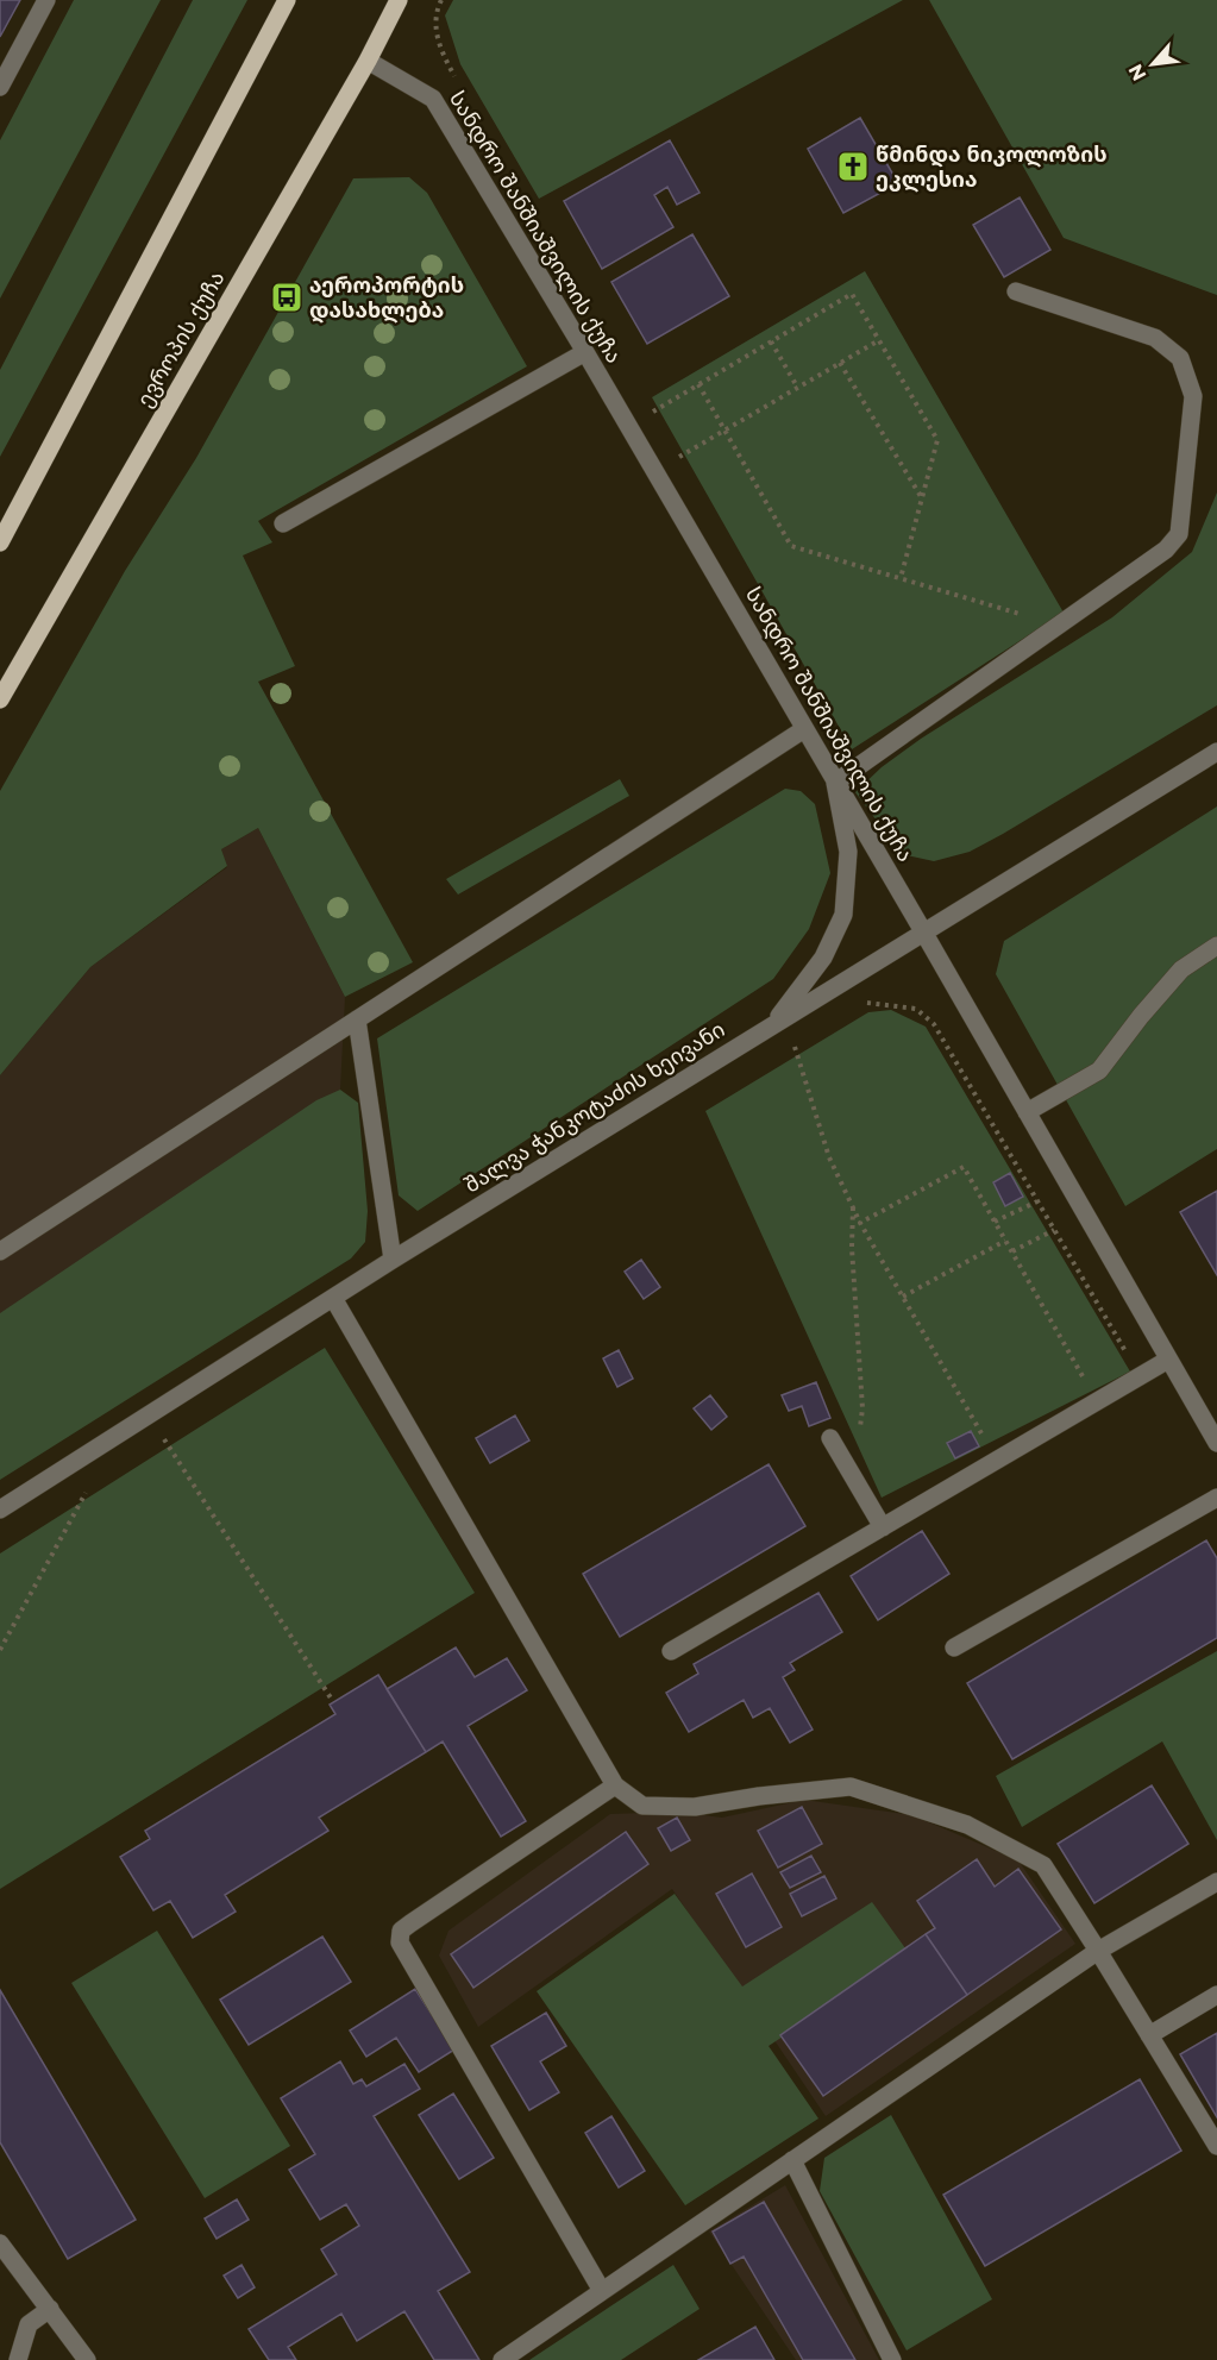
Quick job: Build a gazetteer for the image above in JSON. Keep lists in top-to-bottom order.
{
  "streets": {
    "main road": ["ევროპის ქუჩა"],
    "street": ["სანდრო შანშიაშვილის ქუჩა", "შალვა ჭანკოტაძის ხეივანი"]
  },
  "crossings": [
    ["სანდრო შანშიაშვილის ქუჩა", "ევროპის ქუჩა"],
    ["სანდრო შანშიაშვილის ქუჩა", "შალვა ჭანკოტაძის ხეივანი"]
  ],
  "places": {
    "church": ["წმინდა ნიკოლოზის ეკლესია"],
    "bus stop": ["აეროპორტის დასახლება"]
  },
  "north": "bottom left"
}
